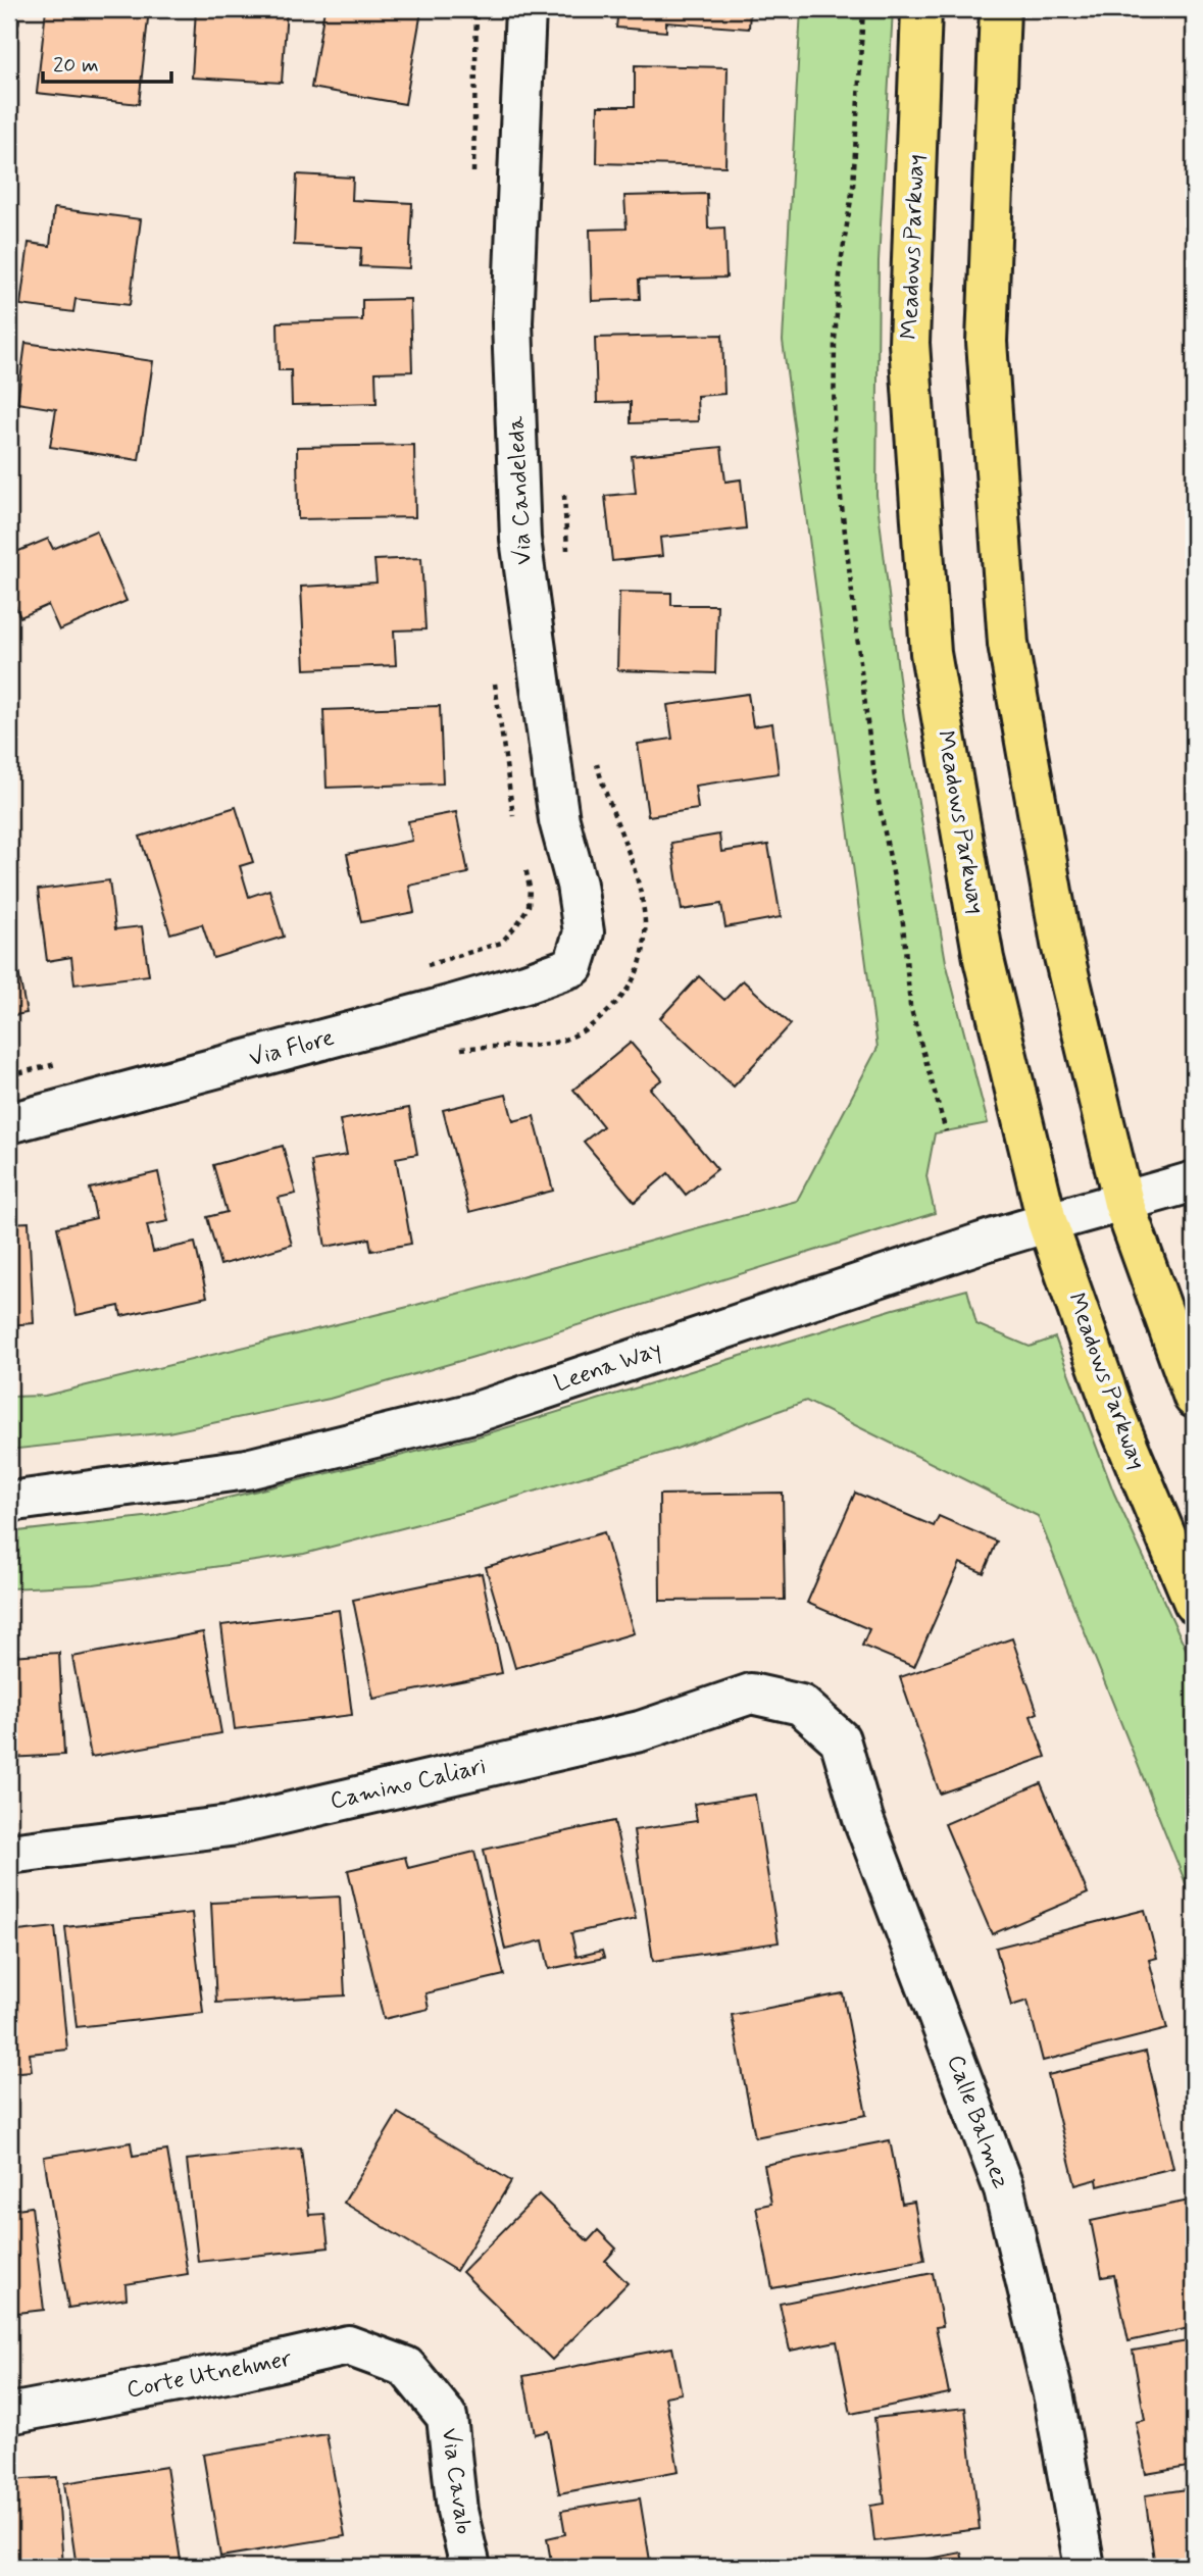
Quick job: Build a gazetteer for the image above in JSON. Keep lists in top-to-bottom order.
{
  "streets": {
    "main road": ["Meadows Parkway"],
    "street": [
      "Via Candeleda",
      "Via Flore",
      "Leena Way",
      "Camino Caliari",
      "Calle Balmez",
      "Corte Utnehmer",
      "Via Cavalo"
    ]
  },
  "crossings": [
    ["Meadows Parkway", "Leena Way"],
    ["Via Candeleda", "Via Flore"],
    ["Camino Caliari", "Calle Balmez"],
    ["Corte Utnehmer", "Via Cavalo"]
  ],
  "scale_bar": "20 m"
}
